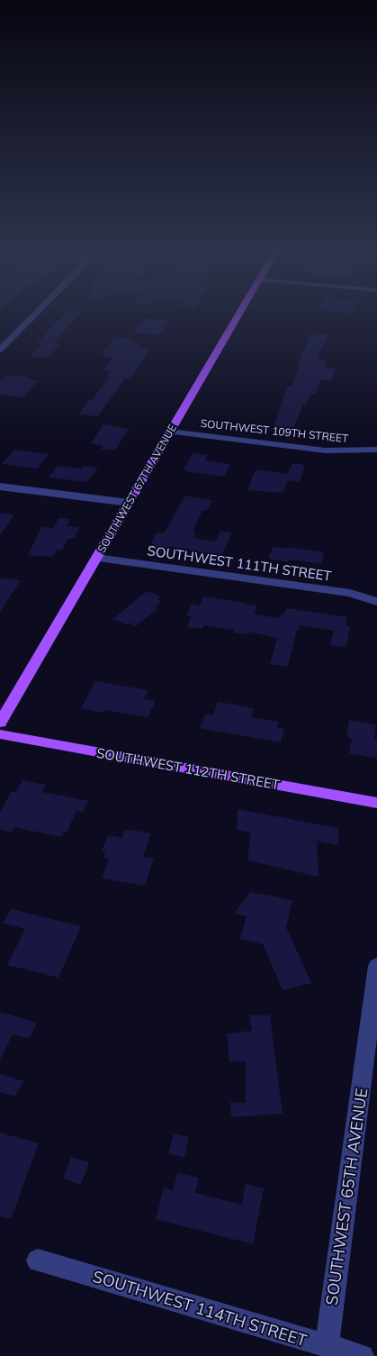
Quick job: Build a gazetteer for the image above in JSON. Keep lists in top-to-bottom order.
{
  "streets": {
    "main road": ["SOUTHWEST 67TH AVENUE", "SOUTHWEST 112TH STREET"],
    "street": [
      "SOUTHWEST 109TH STREET",
      "SOUTHWEST 111TH STREET",
      "SOUTHWEST 65TH AVENUE",
      "SOUTHWEST 114TH STREET"
    ]
  },
  "crossings": [
    ["SOUTHWEST 109TH STREET", "SOUTHWEST 67TH AVENUE"],
    ["SOUTHWEST 67TH AVENUE", "SOUTHWEST 111TH STREET"],
    ["SOUTHWEST 65TH AVENUE", "SOUTHWEST 114TH STREET"]
  ]
}
